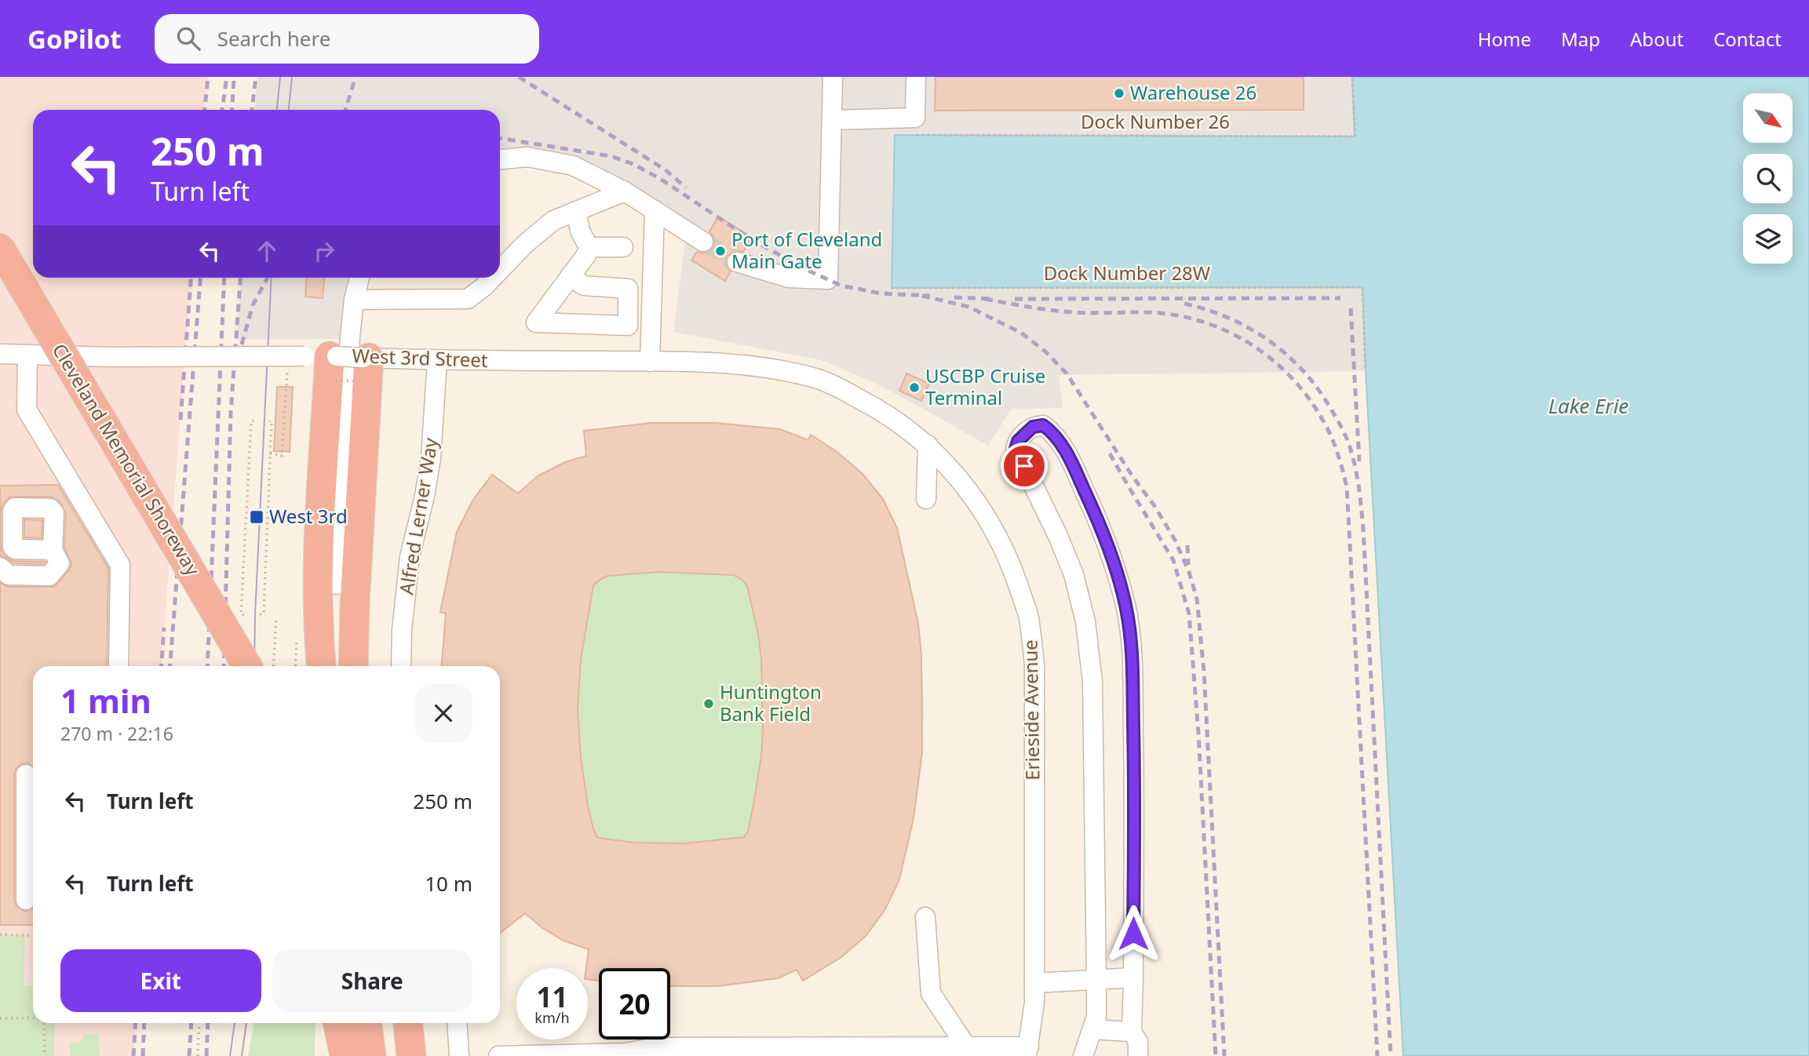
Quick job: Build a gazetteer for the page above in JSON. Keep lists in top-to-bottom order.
{
  "streets": {
    "highway": ["Cleveland Memorial Shoreway"],
    "street": ["West 3rd Street", "Alfred Lerner Way", "Erieside Avenue"],
    "path": ["Dock Number 26", "Dock Number 28W"]
  },
  "crossings": [
    ["West 3rd Street", "Alfred Lerner Way"],
    ["West 3rd Street", "Erieside Avenue"]
  ],
  "water": ["Lake Erie"],
  "places": {
    "other": [
      "Warehouse 26",
      "Port of Cleveland Main Gate",
      "USCBP Cruise Terminal",
      "Huntington Bank Field"
    ],
    "transit": ["West 3rd"]
  },
  "north": "bottom right",
  "page": {
    "header": "GoPilot",
    "search": "Search here",
    "nav": [
      "Home",
      "Map",
      "About",
      "Contact"
    ],
    "turn": ["250 m", "Turn left"],
    "heading": ["1 min", "270 m · 22:16"],
    "list": [
      {
        "name": "Turn left",
        "value": "250 m"
      },
      {
        "name": "Turn left",
        "value": "10 m"
      }
    ],
    "buttons": ["Exit", "Share"],
    "speed": "11 km/h",
    "limit": "20"
  }
}
